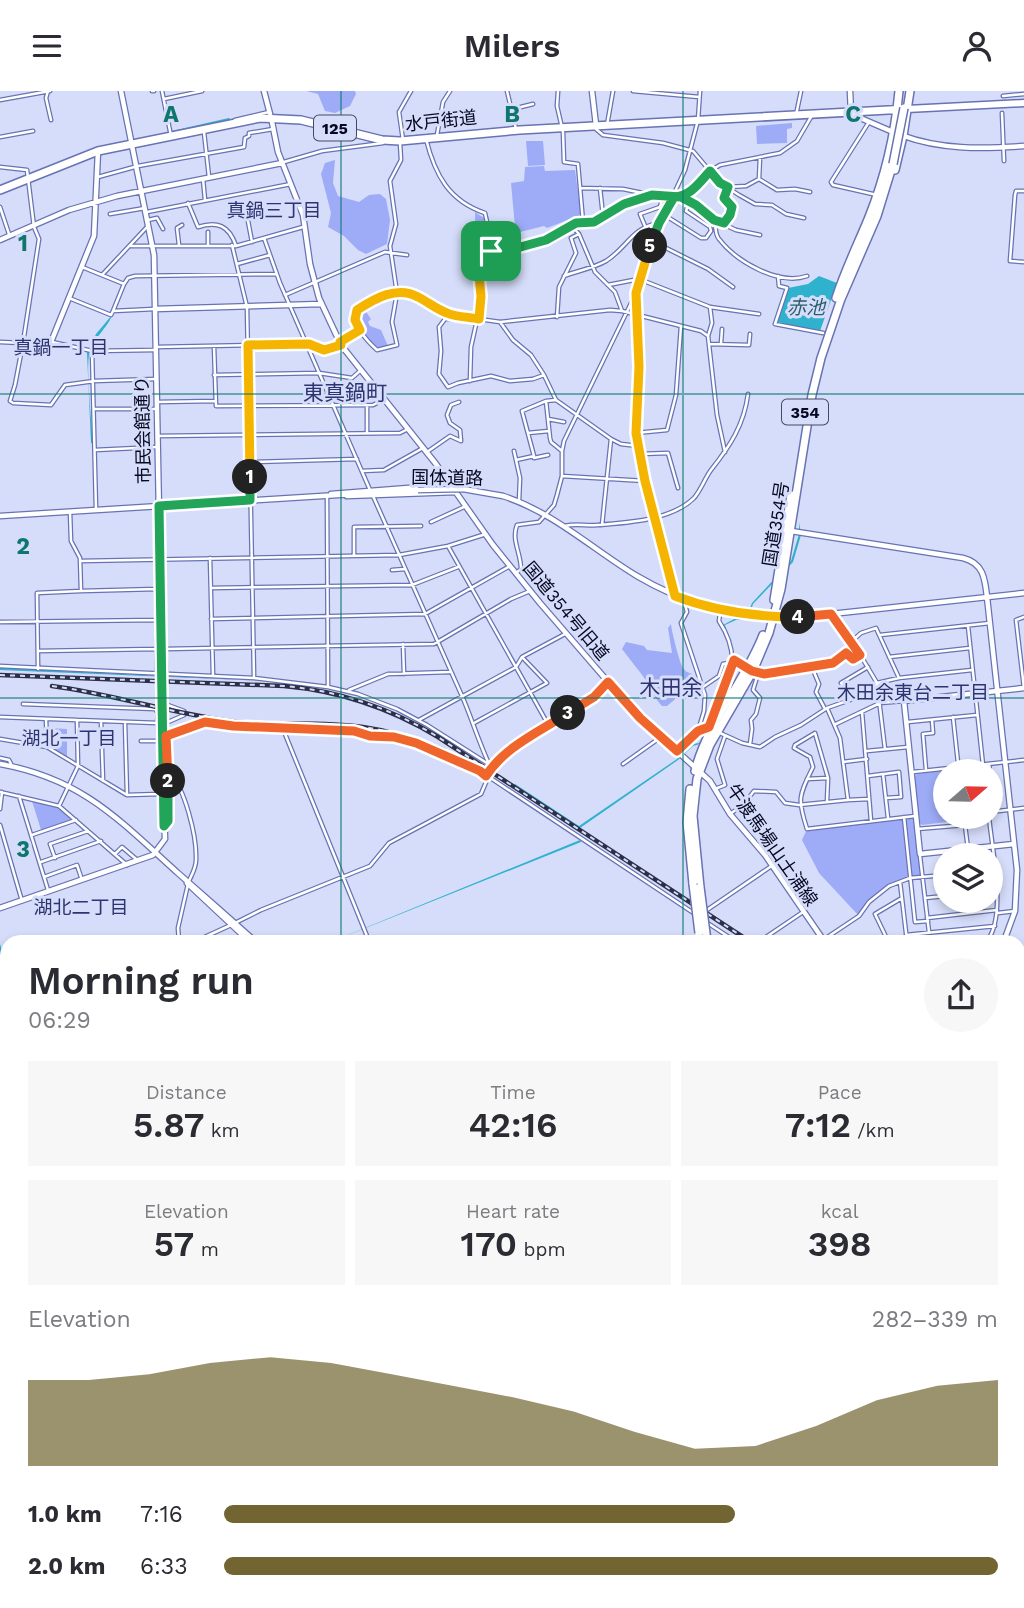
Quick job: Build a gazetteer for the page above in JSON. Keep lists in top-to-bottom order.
{
  "streets": {
    "highway": [
      "水戸街道",
      "125",
      "354",
      "国道354号"
    ],
    "street": [
      "市民会館通り",
      "国体道路",
      "国道354号旧道",
      "牛渡馬場山土浦線"
    ]
  },
  "crossings": [
    ["水戸街道", "市民会館通り"],
    ["水戸街道", "国道354号"],
    ["市民会館通り", "国体道路"],
    ["国道354号", "国道354号旧道"],
    ["国道354号", "牛渡馬場山土浦線"],
    ["国道354号旧道", "牛渡馬場山土浦線"]
  ],
  "districts": [
    "真鍋三丁目",
    "真鍋一丁目",
    "東真鍋町",
    "木田余",
    "木田余東台二丁目",
    "湖北一丁目",
    "湖北二丁目"
  ],
  "water": ["赤池"],
  "north": "right",
  "page": {
    "header": "Milers",
    "pins": [
      "5",
      "1",
      "4",
      "3",
      "2"
    ],
    "heading": ["Morning run", "06:29"],
    "stats": [
      ["Distance", "5.87 km"],
      ["Time", "42:16"],
      ["Pace", "7:12 /km"],
      ["Elevation", "57 m"],
      ["Heart rate", "170 bpm"],
      ["kcal", "398"]
    ],
    "chart": ["Elevation", "282–339 m"],
    "list": [
      {
        "name": "1.0 km",
        "note": "7:16"
      },
      {
        "name": "2.0 km",
        "note": "6:33"
      }
    ]
  },
  "grid": {
    "columns": ["A", "B", "C"],
    "rows": ["1", "2", "3"]
  }
}
